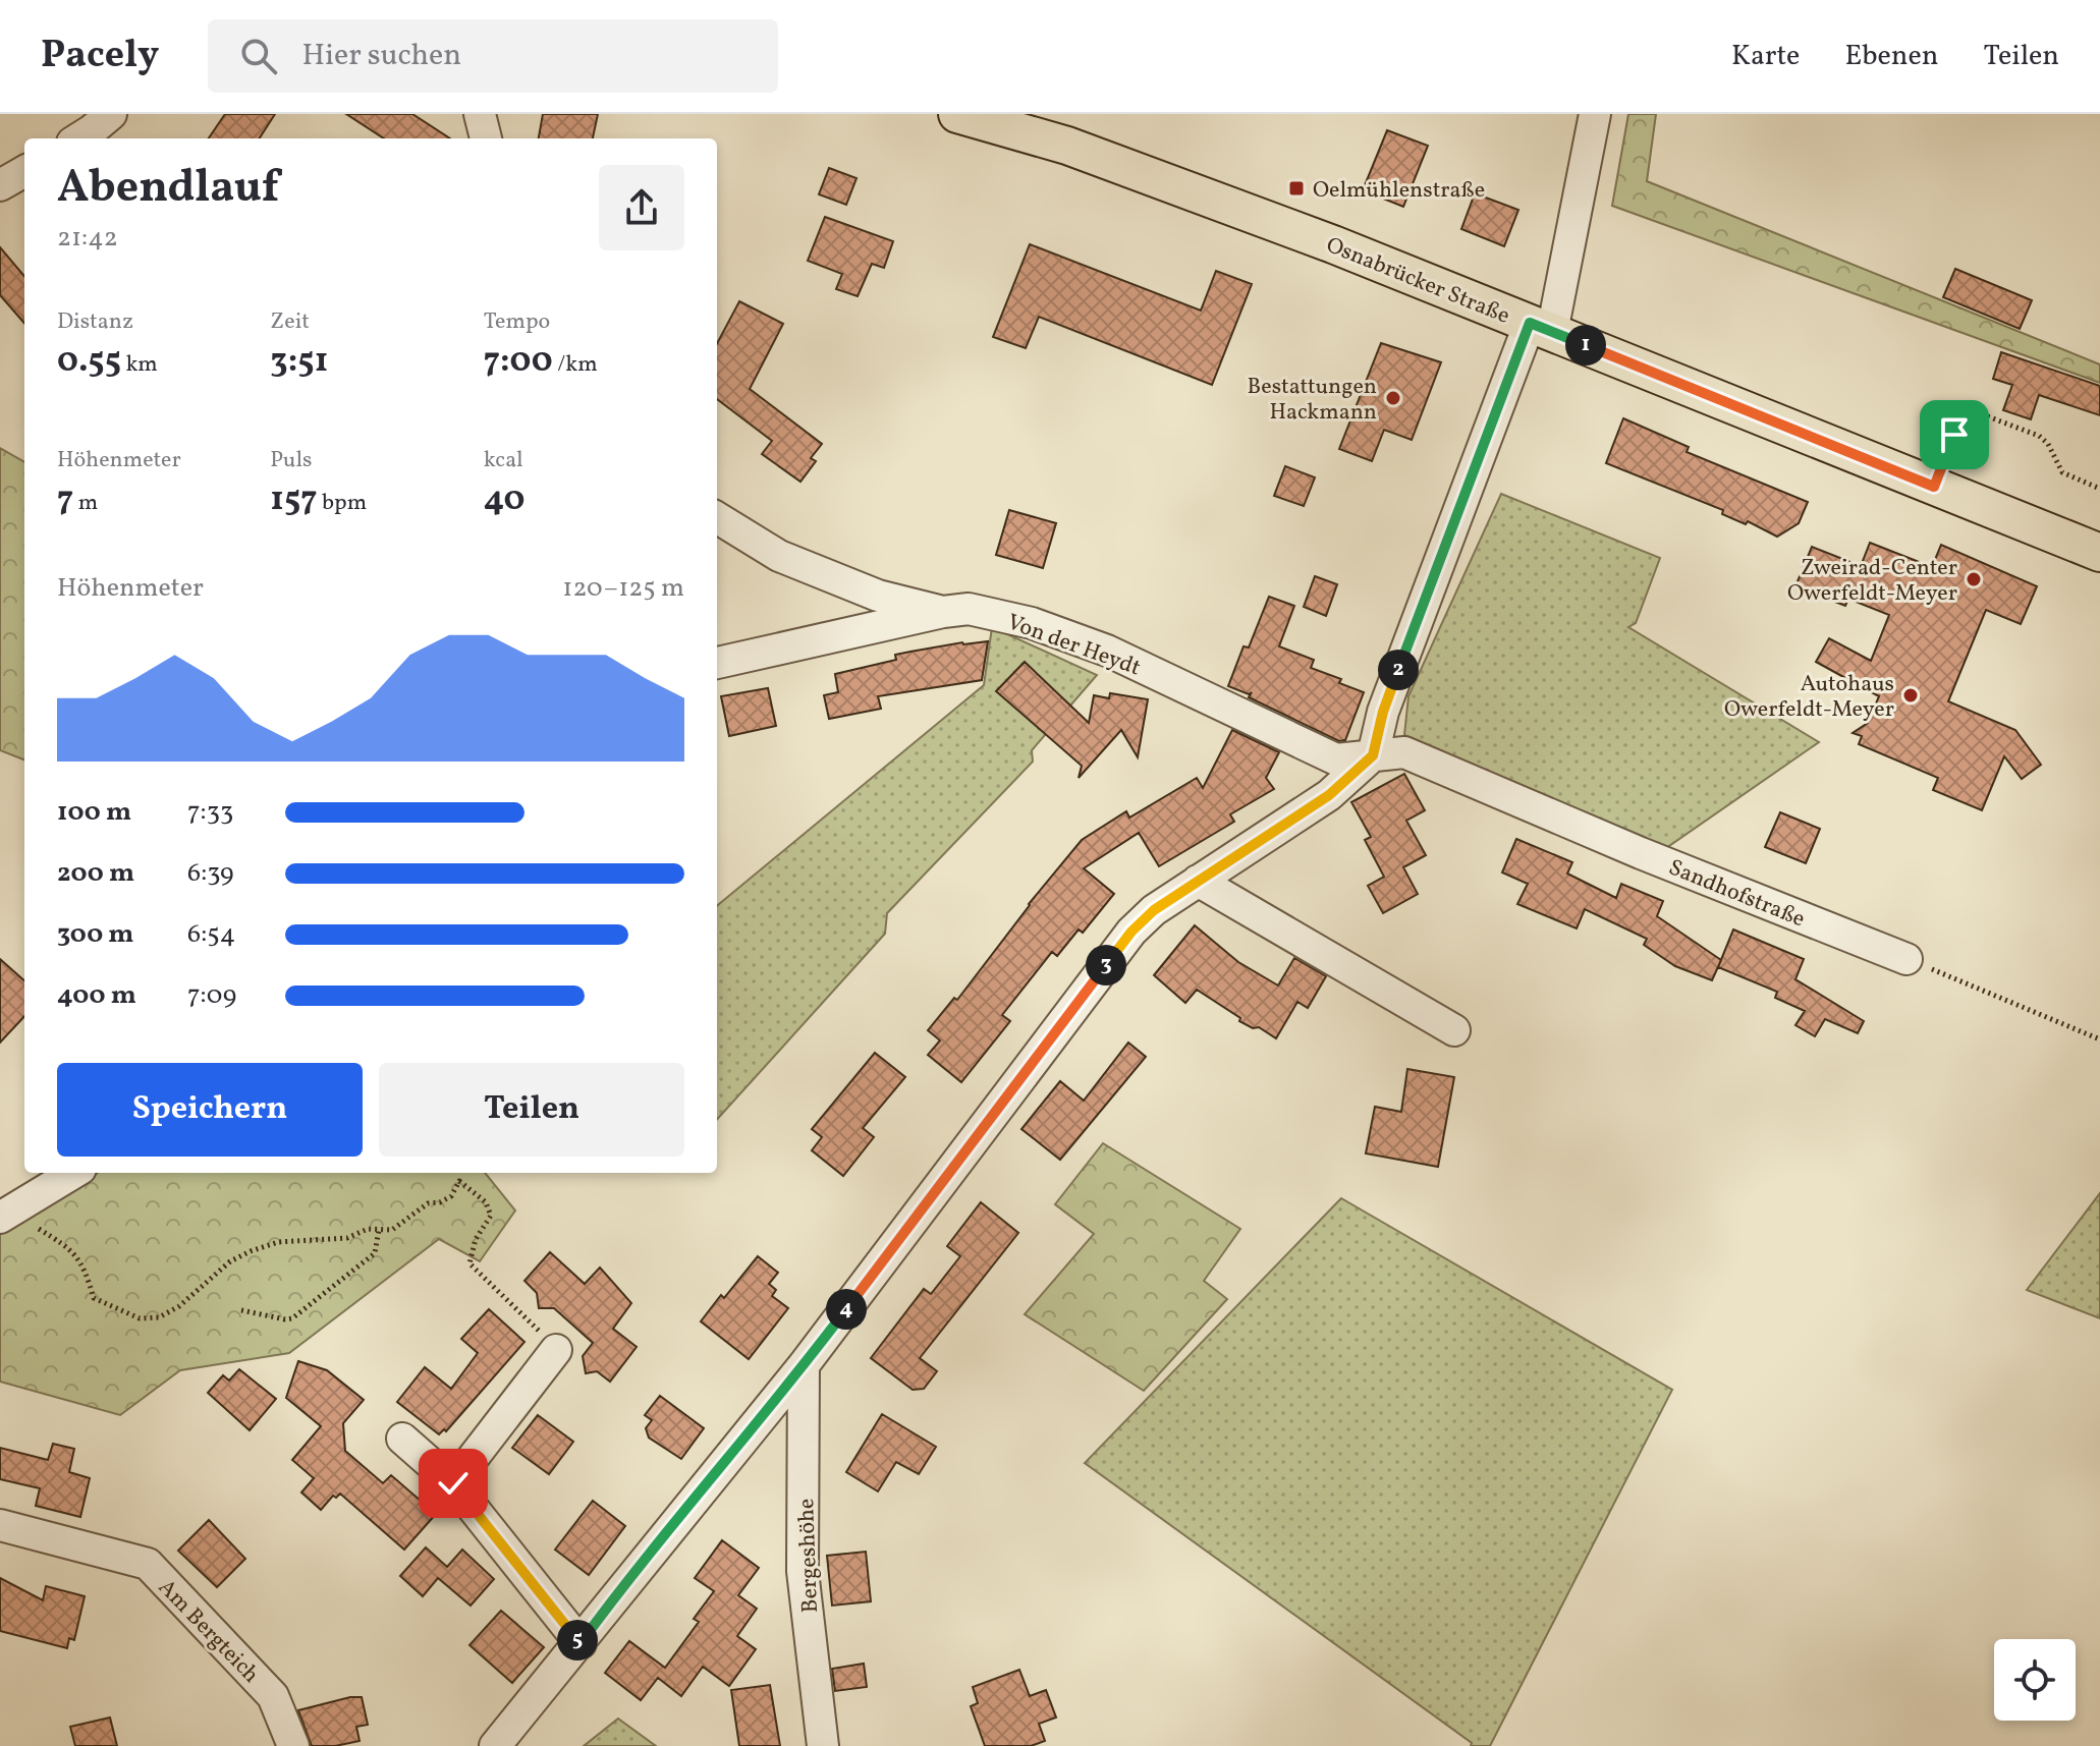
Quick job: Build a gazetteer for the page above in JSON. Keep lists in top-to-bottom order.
{
  "streets": {
    "main road": ["Osnabrücker Straße"],
    "street": [
      "Von der Heydt",
      "Sandhofstraße",
      "Bergeshöhe",
      "Am Bergteich"
    ]
  },
  "crossings": [
    ["Von der Heydt", "Sandhofstraße"]
  ],
  "places": {
    "transit": ["Oelmühlenstraße"],
    "other": ["Bestattungen Hackmann", "Zweirad-Center Owerfeldt-Meyer", "Autohaus Owerfeldt-Meyer"]
  },
  "page": {
    "header": "Pacely",
    "search": "Hier suchen",
    "nav": ["Karte", "Ebenen", "Teilen"],
    "heading": ["Abendlauf", "21:42"],
    "stats": [
      ["Distanz", "0.55 km"],
      ["Zeit", "3:51"],
      ["Tempo", "7:00 /km"],
      ["Höhenmeter", "7 m"],
      ["Puls", "157 bpm"],
      ["kcal", "40"]
    ],
    "pins": [
      "1",
      "2",
      "3",
      "4",
      "5"
    ],
    "chart": ["Höhenmeter", "120–125 m"],
    "list": [
      {
        "name": "100 m",
        "note": "7:33"
      },
      {
        "name": "200 m",
        "note": "6:39"
      },
      {
        "name": "300 m",
        "note": "6:54"
      },
      {
        "name": "400 m",
        "note": "7:09"
      }
    ],
    "buttons": ["Speichern", "Teilen"]
  }
}
